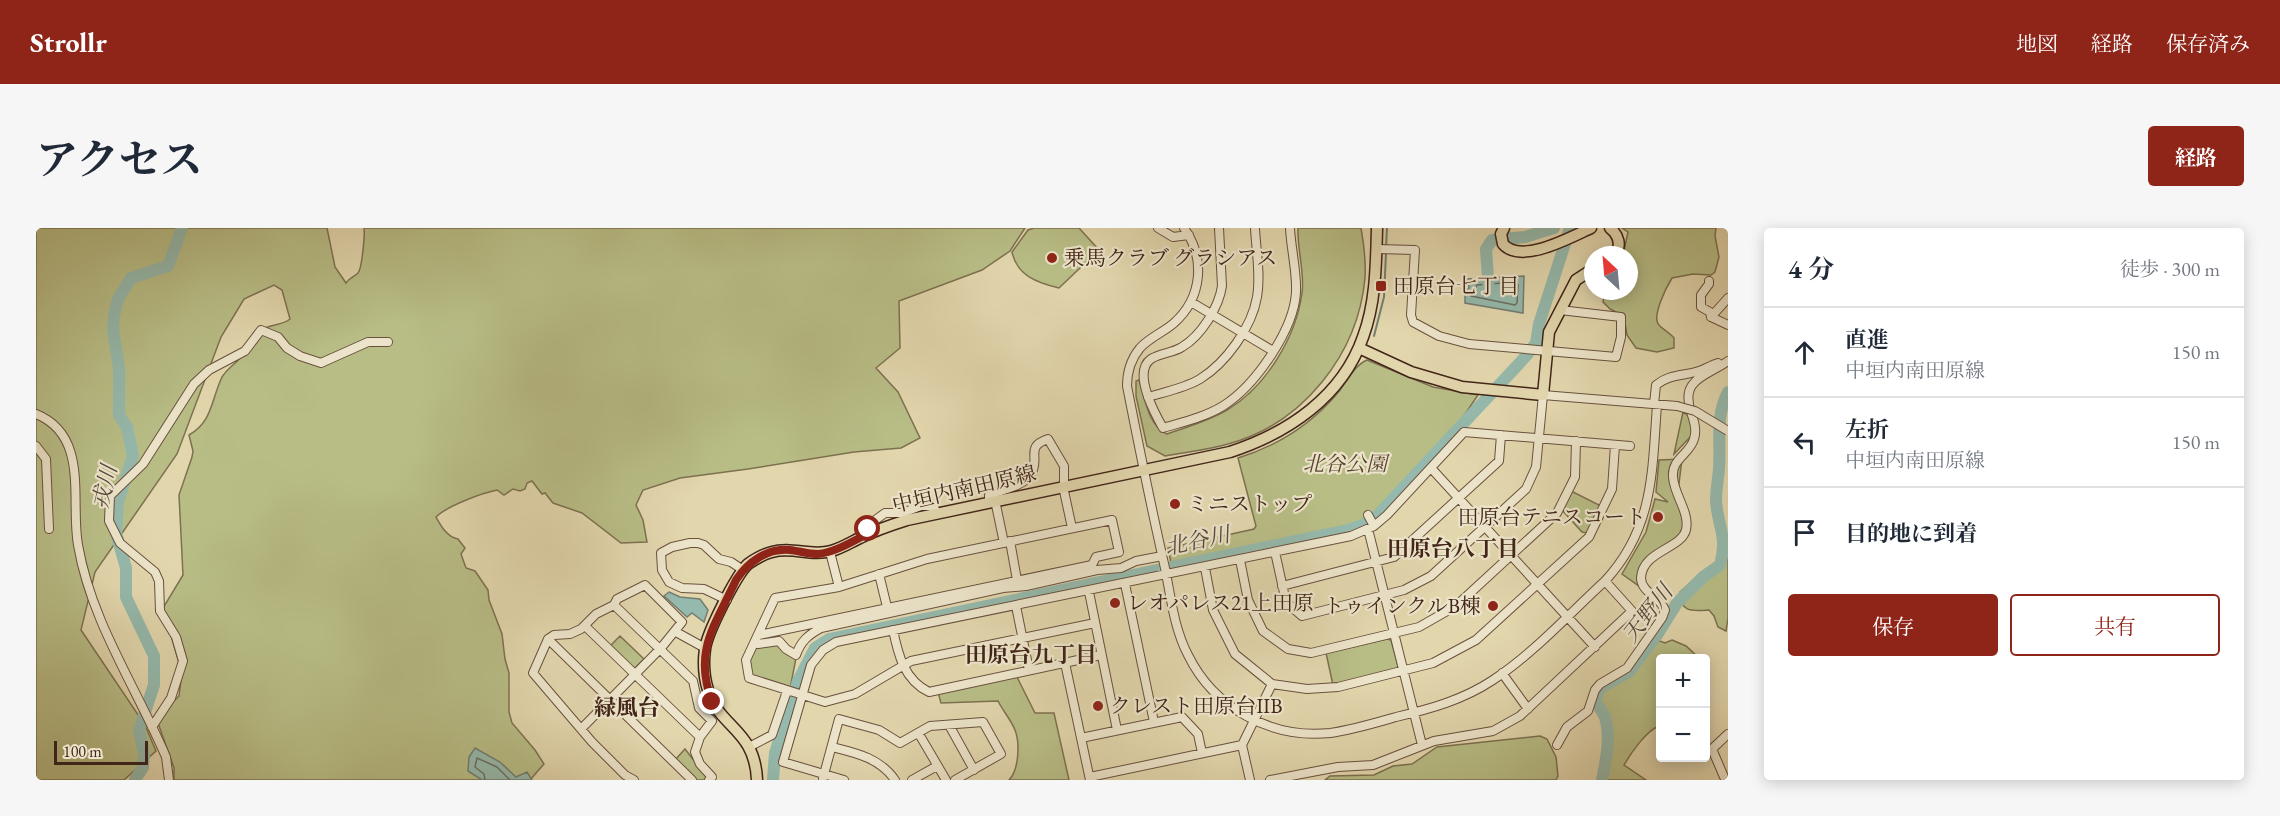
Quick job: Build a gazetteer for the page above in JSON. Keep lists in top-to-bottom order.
{
  "streets": {
    "main road": ["中垣内南田原線"]
  },
  "districts": ["田原台八丁目", "田原台九丁目", "緑風台"],
  "water": ["戎川", "北谷川", "天野川"],
  "parks": ["北谷公園"],
  "places": {
    "other": [
      "乗馬クラブ グラシアス",
      "ミニストップ",
      "田原台テニスコート",
      "レオパレス21上田原",
      "トゥインクルB棟",
      "クレスト田原台ⅡB"
    ],
    "transit": ["田原台七丁目"]
  },
  "scale_bar": "100 m",
  "north": "top left",
  "page": {
    "header": "Strollr",
    "nav": ["地図", "経路", "保存済み"],
    "title": "アクセス",
    "buttons": [
      "経路",
      ["保存", "共有"]
    ],
    "heading": ["4 分", "徒歩 · 300 m"],
    "list": [
      ["直進", "中垣内南田原線", "150 m"],
      ["左折", "中垣内南田原線", "150 m"],
      "目的地に到着"
    ],
    "map_buttons": ["+", "−"],
    "scale": "100 m"
  }
}
